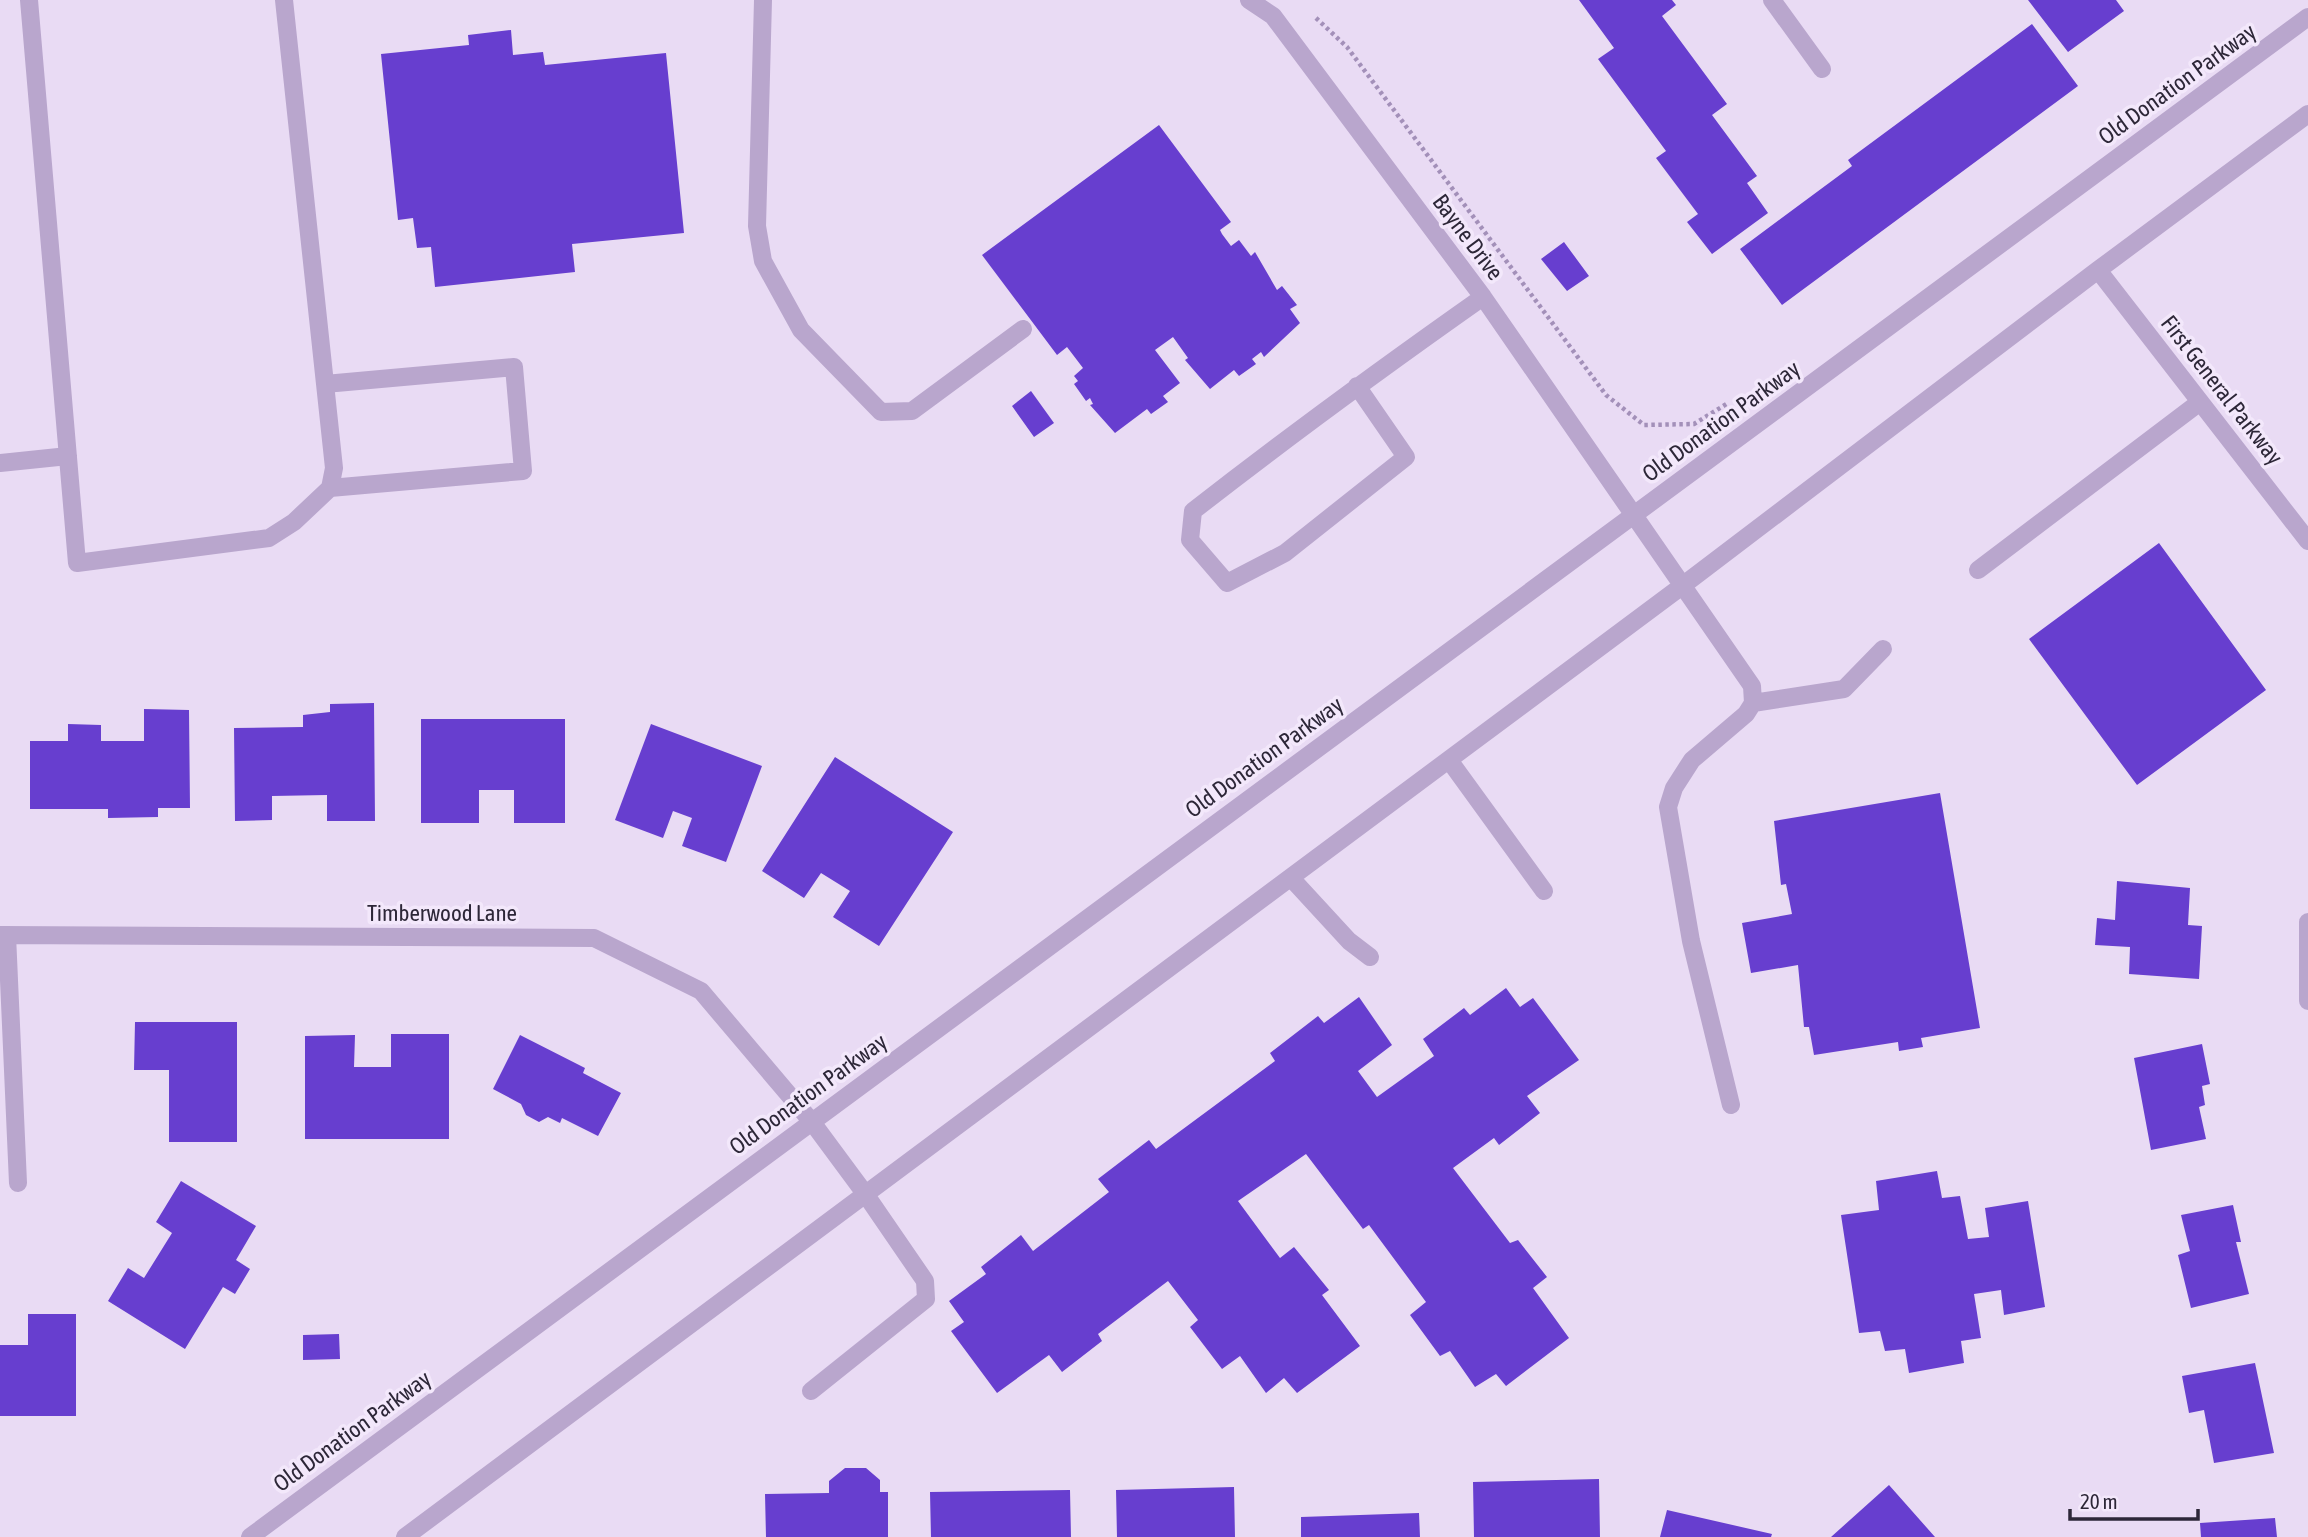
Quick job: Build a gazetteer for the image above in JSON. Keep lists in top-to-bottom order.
{
  "streets": {
    "street": [
      "Old Donation Parkway",
      "Bayne Drive",
      "First General Parkway",
      "Timberwood Lane"
    ]
  },
  "crossings": [
    ["Old Donation Parkway", "Bayne Drive"],
    ["Old Donation Parkway", "Timberwood Lane"]
  ],
  "scale_bar": "20 m"
}
